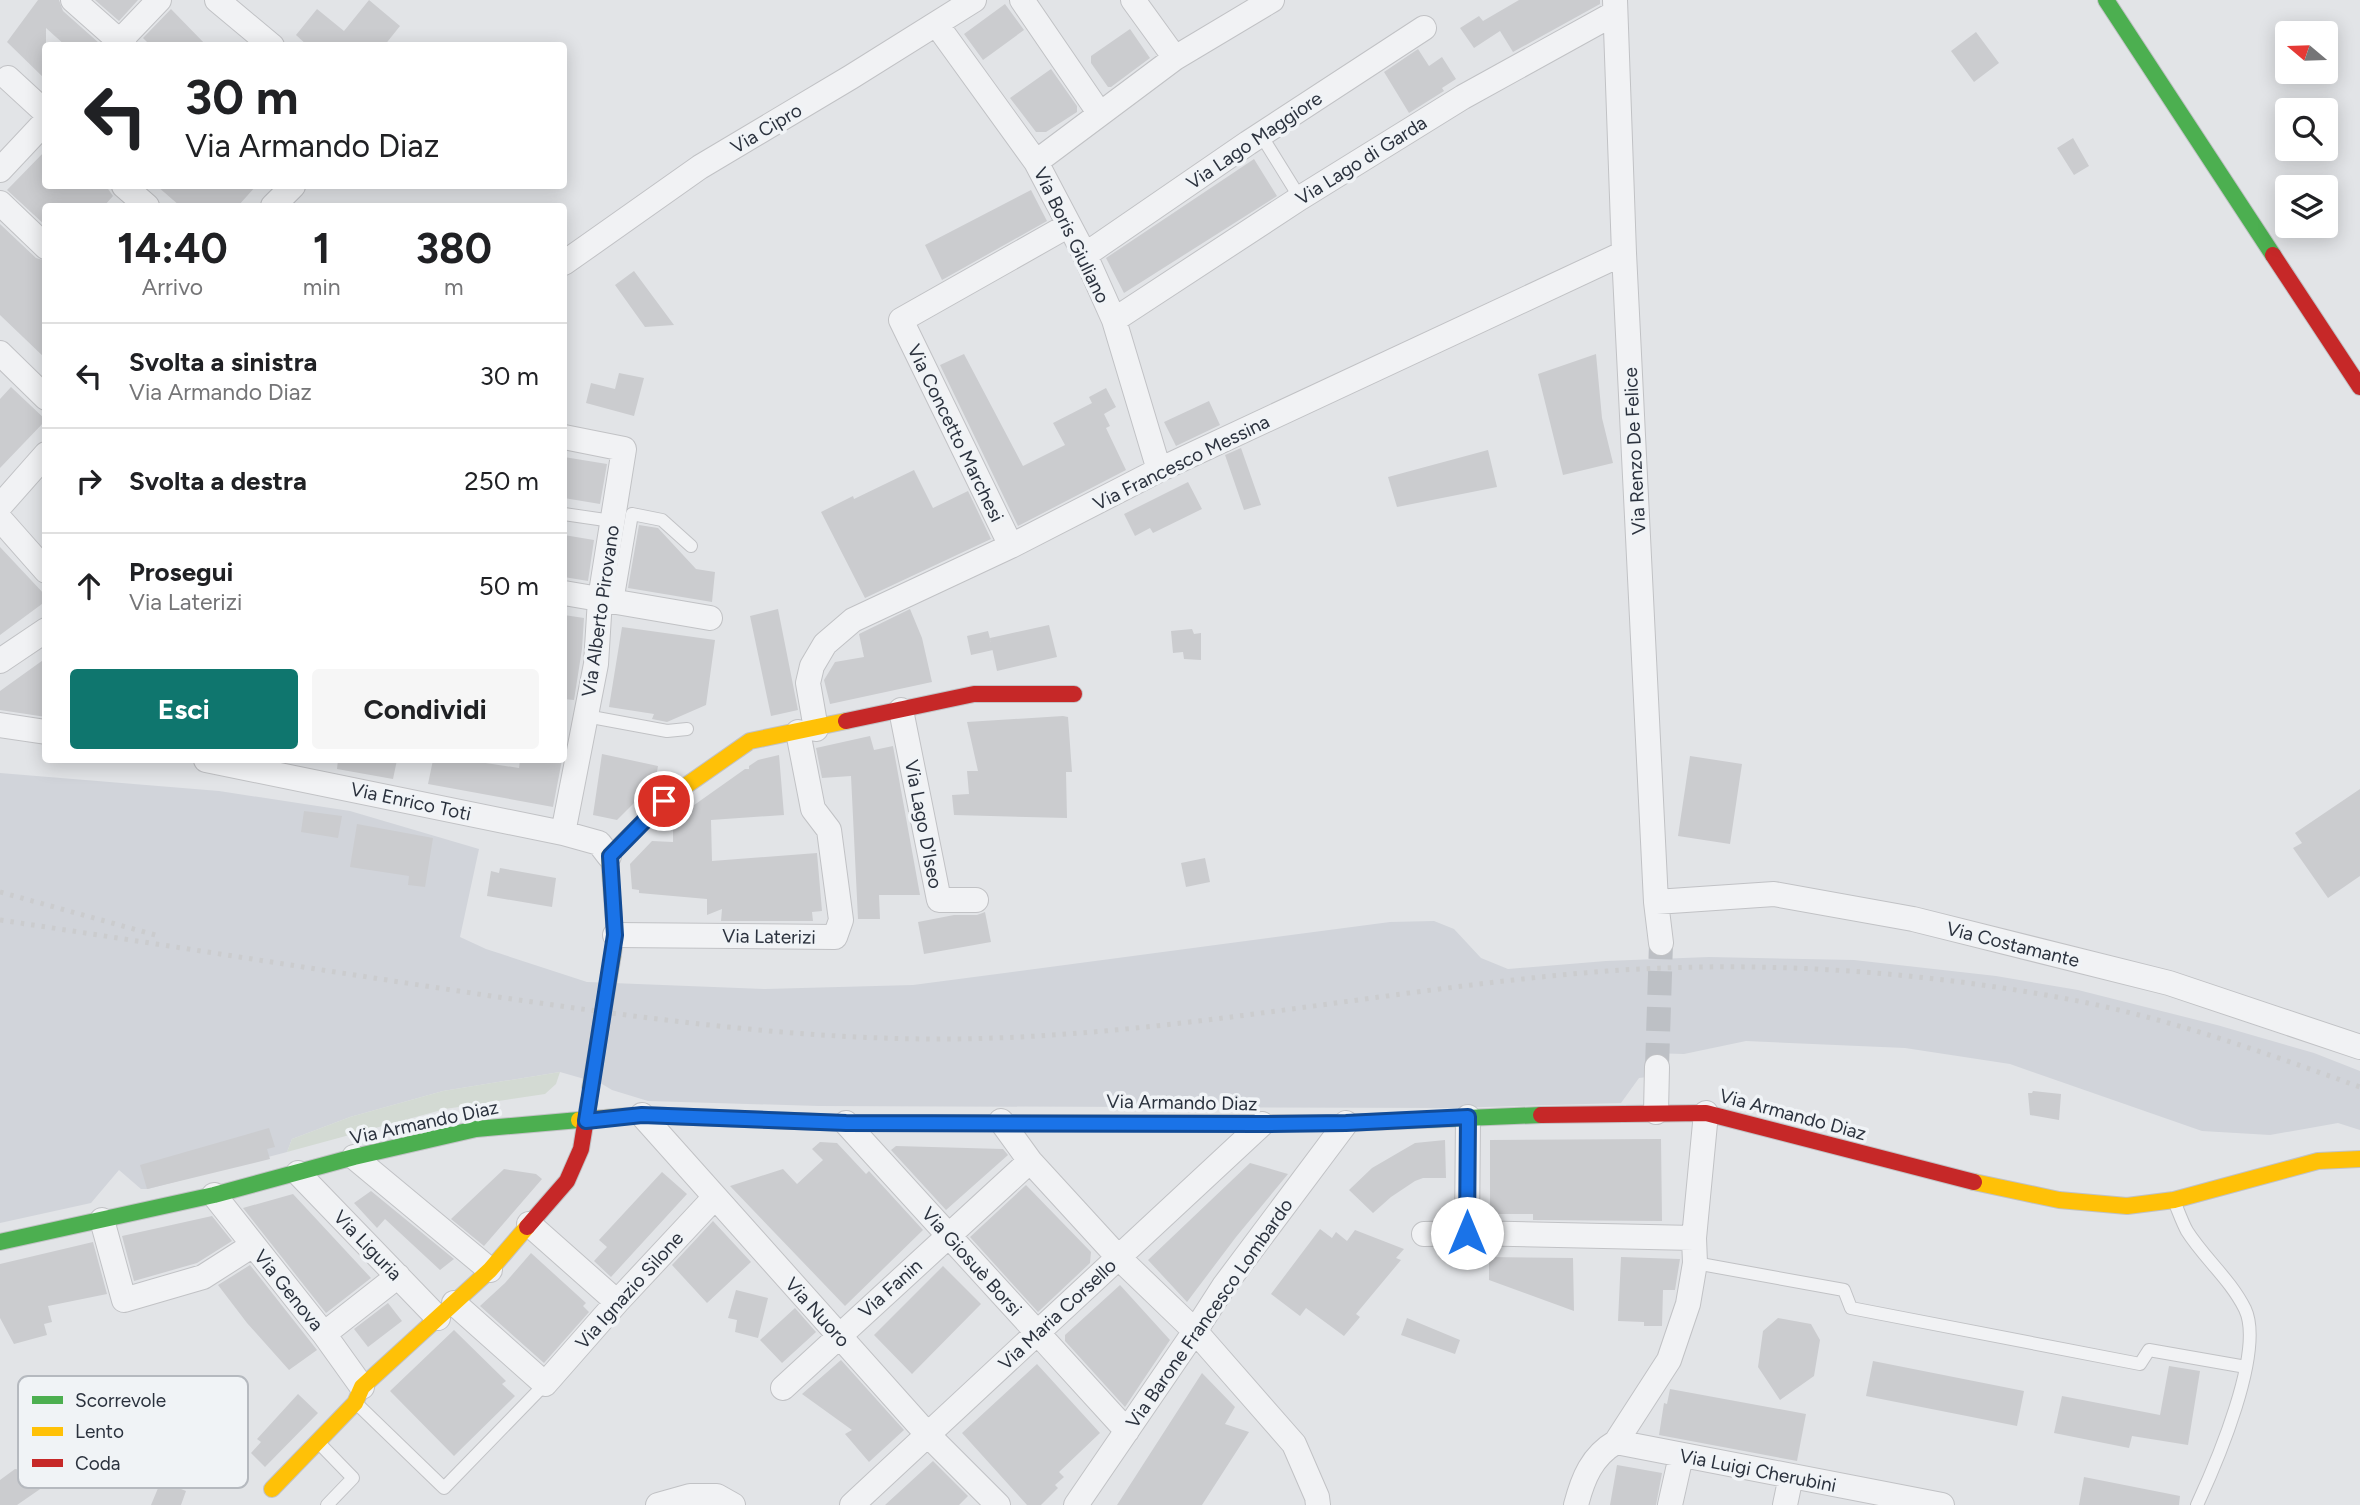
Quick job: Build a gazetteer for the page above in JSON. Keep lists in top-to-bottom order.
{
  "streets": {
    "street": [
      "Via Cipro",
      "Via Lago Maggiore",
      "Via Lago di Garda",
      "Via Boris Giuliano",
      "Via Concetto Marchesi",
      "Via Renzo De Felice",
      "Via Francesco Messina",
      "Via Alberto Pirovano",
      "Via Enrico Toti",
      "Via Lago D'Iseo",
      "Via Laterizi",
      "Via Costamante",
      "Via Armando Diaz",
      "Via Liguria",
      "Via Giosuè Borsi",
      "Via Fanin",
      "Via Genova",
      "Via Ignazio Silone",
      "Via Nuoro",
      "Via Barone Francesco Lombardo",
      "Via Maria Corsello",
      "Via Luigi Cherubini"
    ]
  },
  "crossings": [
    ["Via Cipro", "Via Boris Giuliano"],
    ["Via Lago Maggiore", "Via Boris Giuliano"],
    ["Via Lago di Garda", "Via Boris Giuliano"],
    ["Via Lago di Garda", "Via Renzo De Felice"],
    ["Via Boris Giuliano", "Via Concetto Marchesi"],
    ["Via Boris Giuliano", "Via Francesco Messina"],
    ["Via Concetto Marchesi", "Via Francesco Messina"],
    ["Via Renzo De Felice", "Via Francesco Messina"],
    ["Via Renzo De Felice", "Via Costamante"],
    ["Via Francesco Messina", "Via Laterizi"],
    ["Via Alberto Pirovano", "Via Enrico Toti"],
    ["Via Armando Diaz", "Via Liguria"],
    ["Via Armando Diaz", "Via Giosuè Borsi"],
    ["Via Armando Diaz", "Via Genova"],
    ["Via Armando Diaz", "Via Nuoro"],
    ["Via Armando Diaz", "Via Barone Francesco Lombardo"],
    ["Via Armando Diaz", "Via Maria Corsello"],
    ["Via Liguria", "Via Ignazio Silone"],
    ["Via Giosuè Borsi", "Via Fanin"],
    ["Via Giosuè Borsi", "Via Barone Francesco Lombardo"],
    ["Via Giosuè Borsi", "Via Maria Corsello"],
    ["Via Fanin", "Via Nuoro"],
    ["Via Ignazio Silone", "Via Nuoro"],
    ["Via Nuoro", "Via Maria Corsello"]
  ],
  "legend": ["Scorrevole", "Lento", "Coda"],
  "north": "left",
  "page": {
    "turn": ["30 m", "Via Armando Diaz"],
    "eta": [
      "14:40",
      "Arrivo",
      "1",
      "min",
      "380",
      "m"
    ],
    "list": [
      {
        "name": "Svolta a sinistra",
        "note": "Via Armando Diaz",
        "value": "30 m"
      },
      {
        "name": "Svolta a destra",
        "value": "250 m"
      },
      {
        "name": "Prosegui",
        "note": "Via Laterizi",
        "value": "50 m"
      }
    ],
    "buttons": ["Esci", "Condividi"]
  }
}
